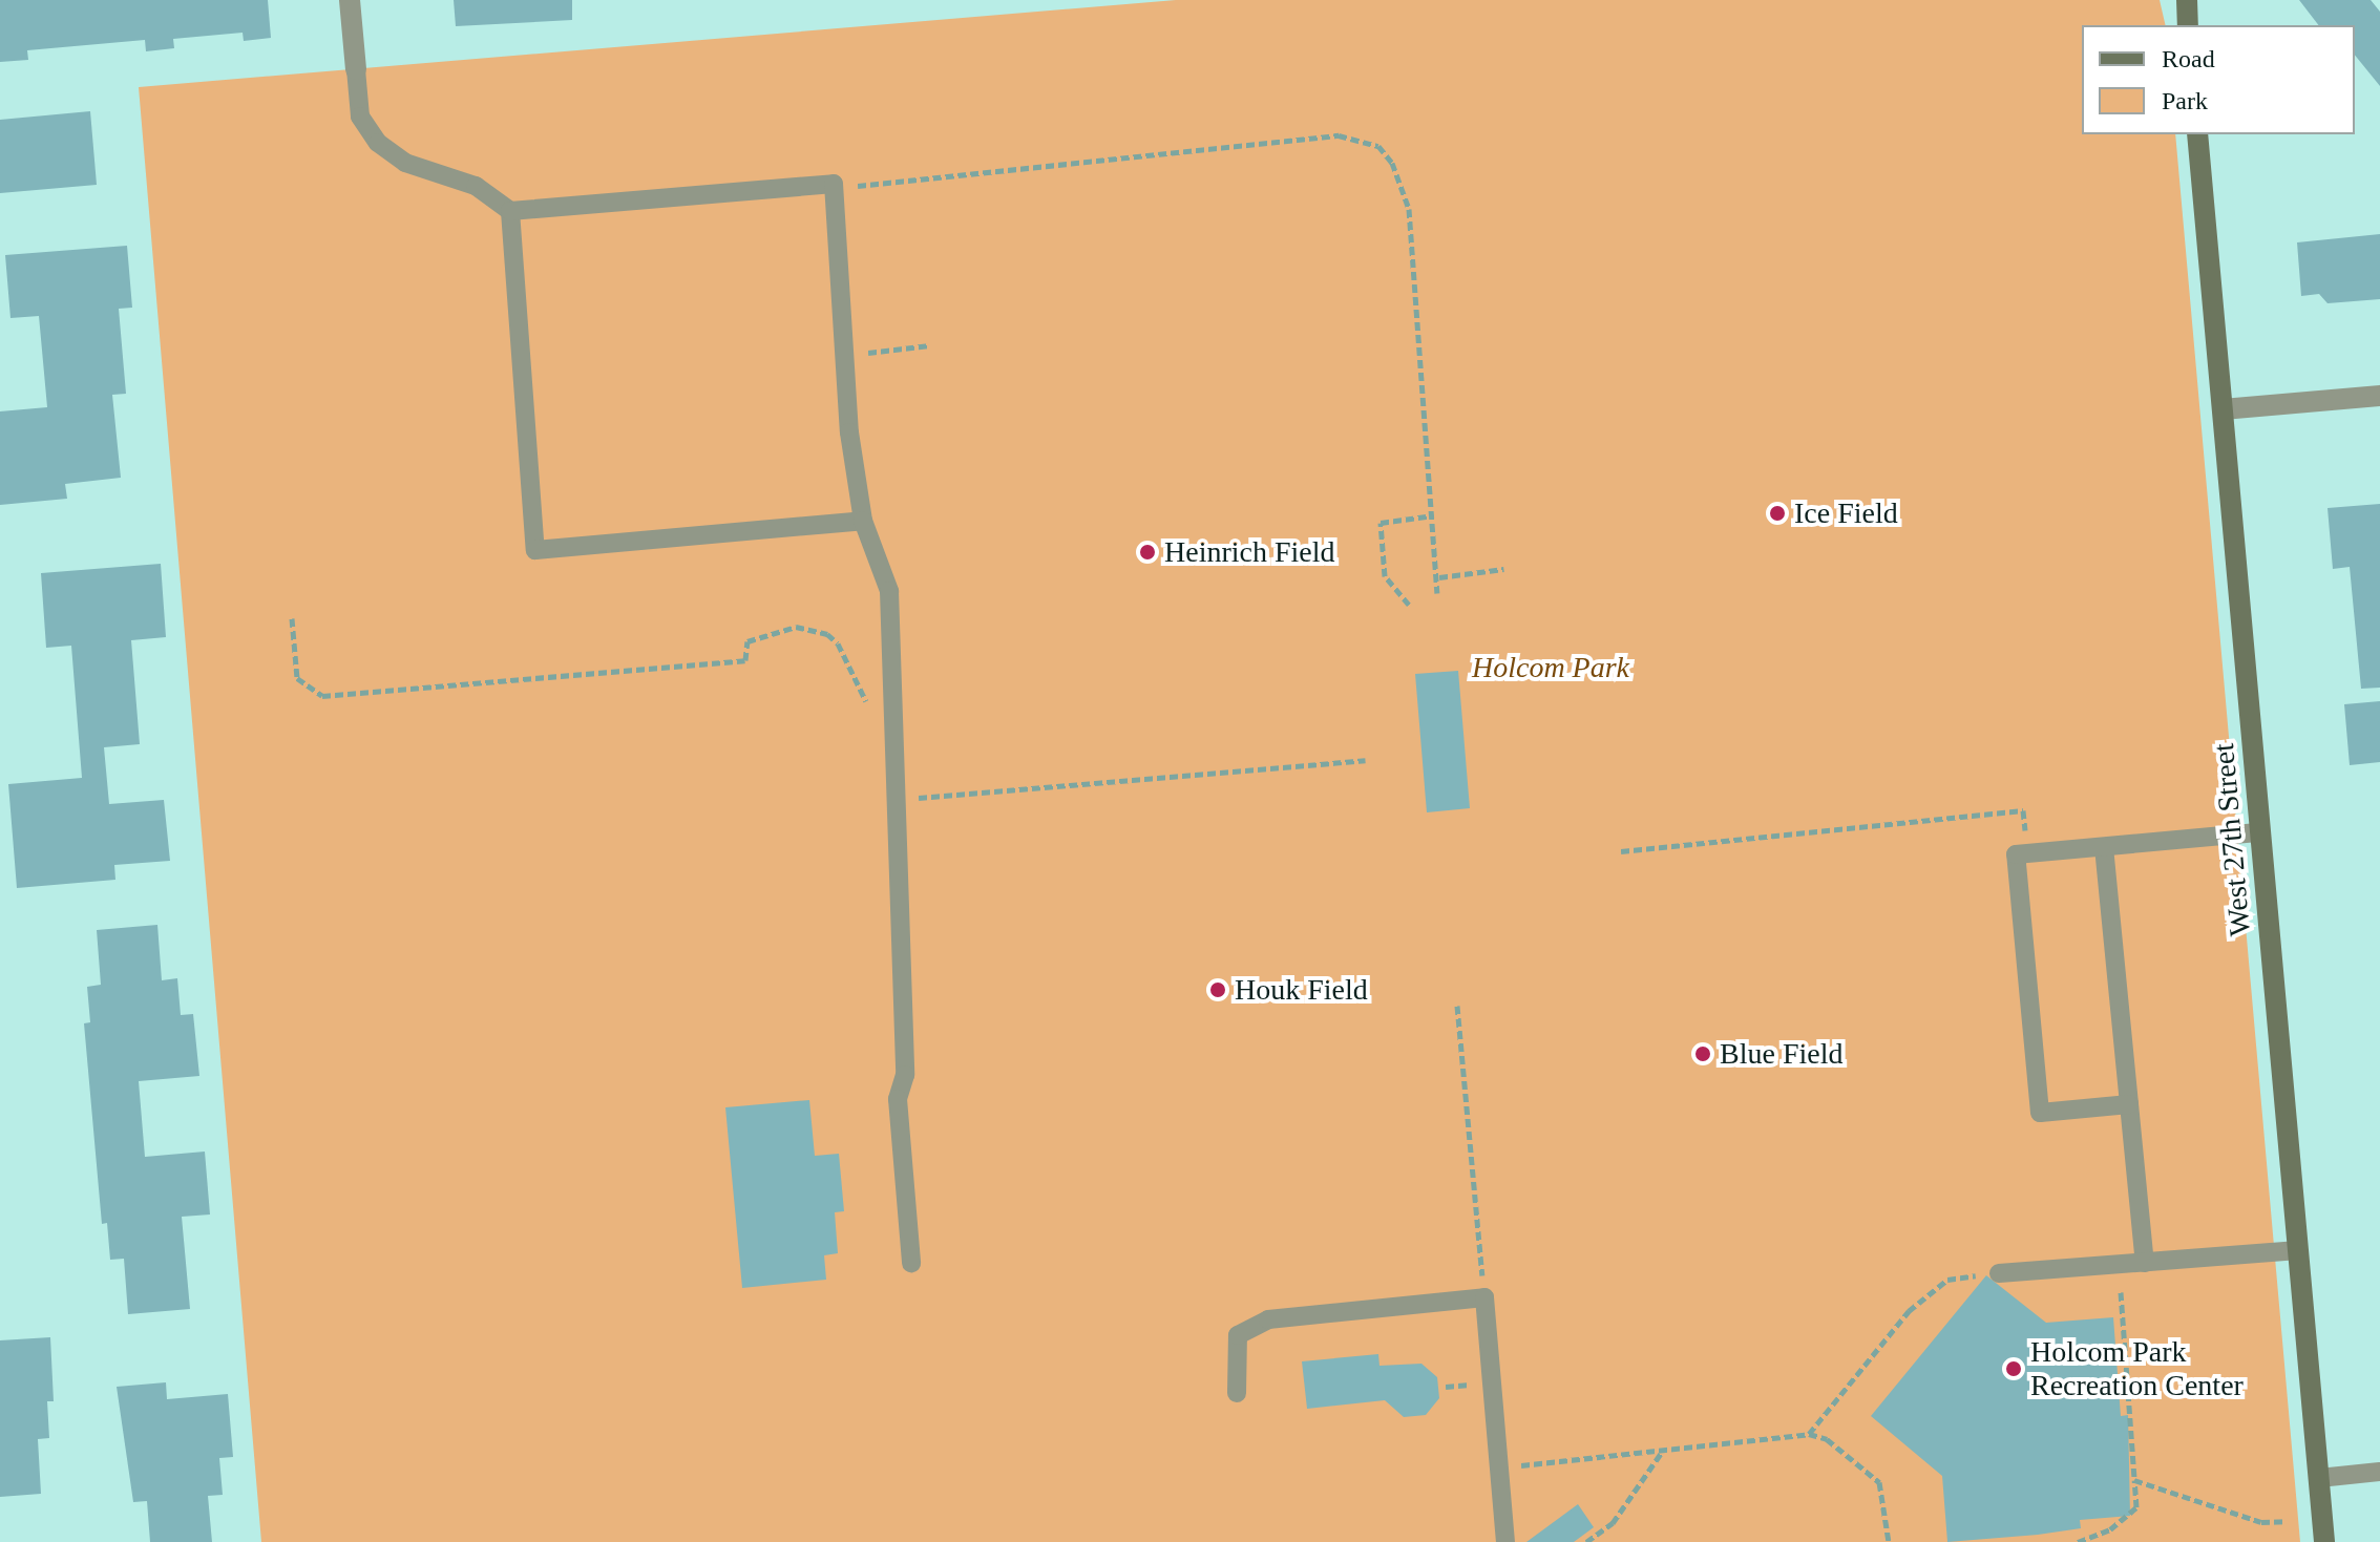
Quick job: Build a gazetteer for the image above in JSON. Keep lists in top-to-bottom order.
{
  "streets": {
    "street": ["West 27th Street"]
  },
  "parks": ["Holcom Park"],
  "places": [
    "Ice Field",
    "Heinrich Field",
    "Houk Field",
    "Blue Field",
    "Holcom Park Recreation Center"
  ],
  "legend": ["Road", "Park"]
}
